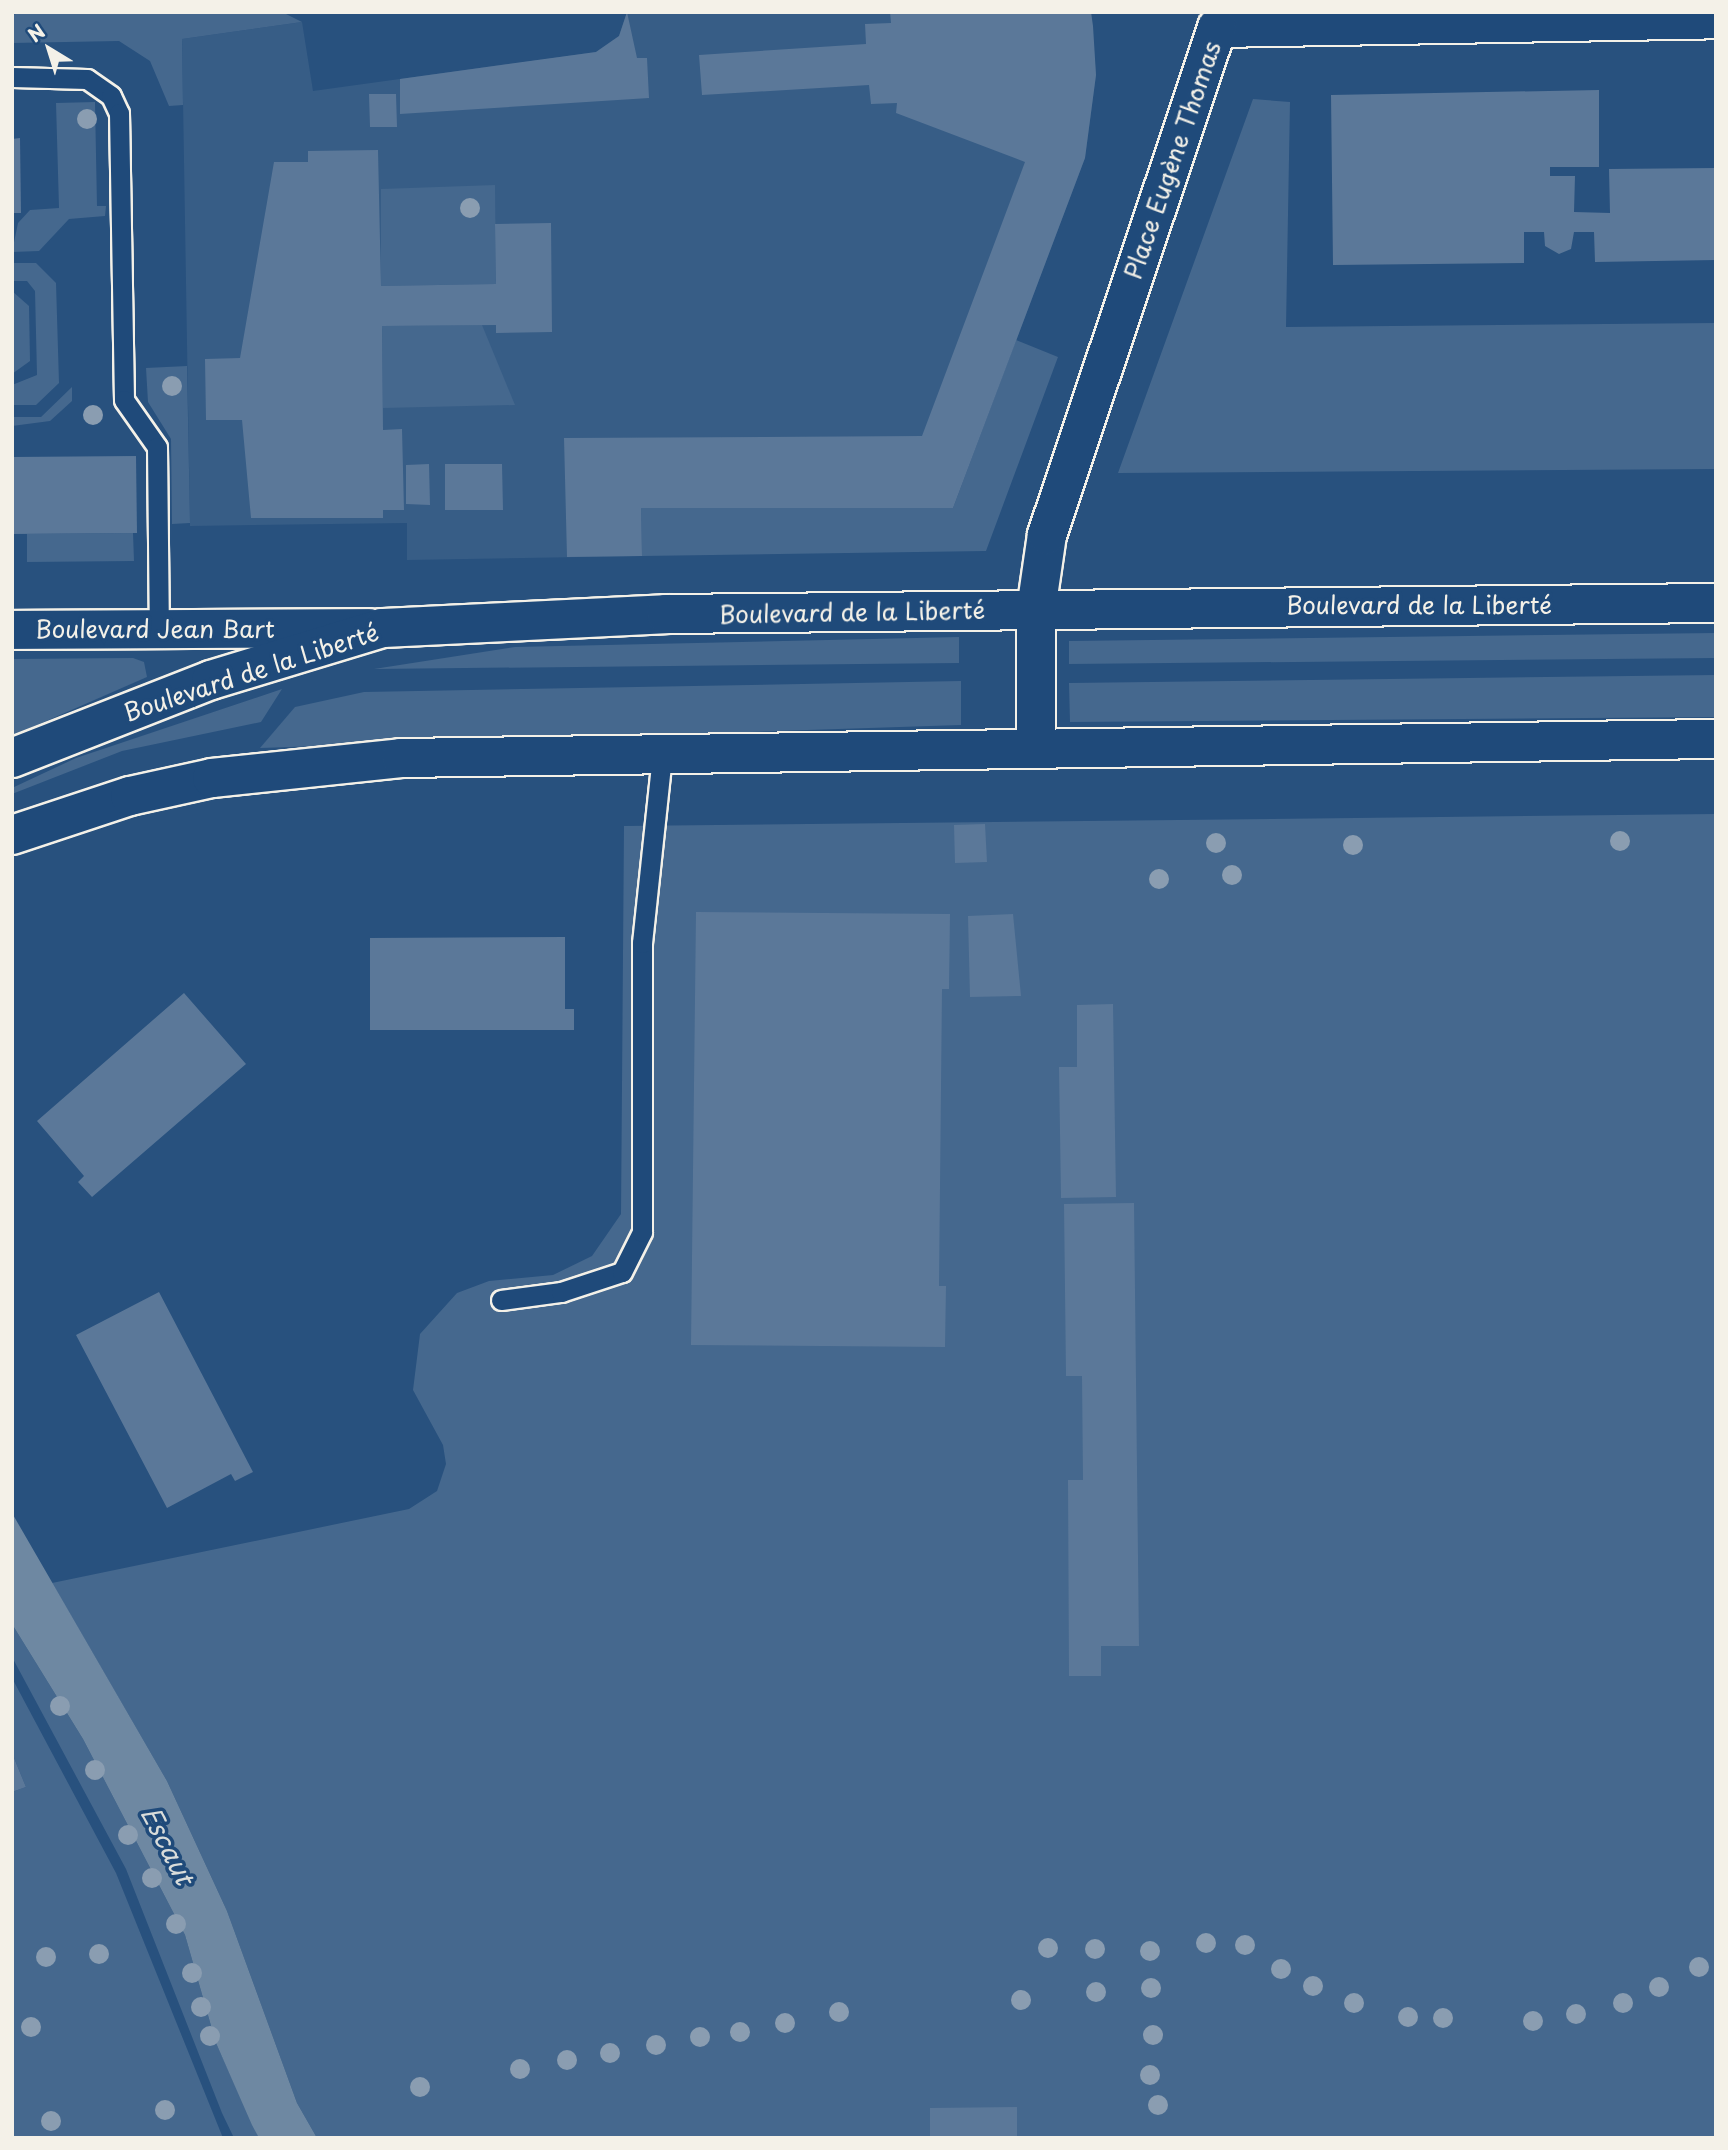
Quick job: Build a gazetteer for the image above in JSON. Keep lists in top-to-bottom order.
{
  "streets": {
    "main road": ["Place Eugène Thomas", "Boulevard de la Liberté", "Boulevard Jean Bart"]
  },
  "crossings": [
    ["Place Eugène Thomas", "Boulevard de la Liberté"],
    ["Boulevard de la Liberté", "Boulevard Jean Bart"]
  ],
  "water": ["Escaut"],
  "north": "top left"
}
